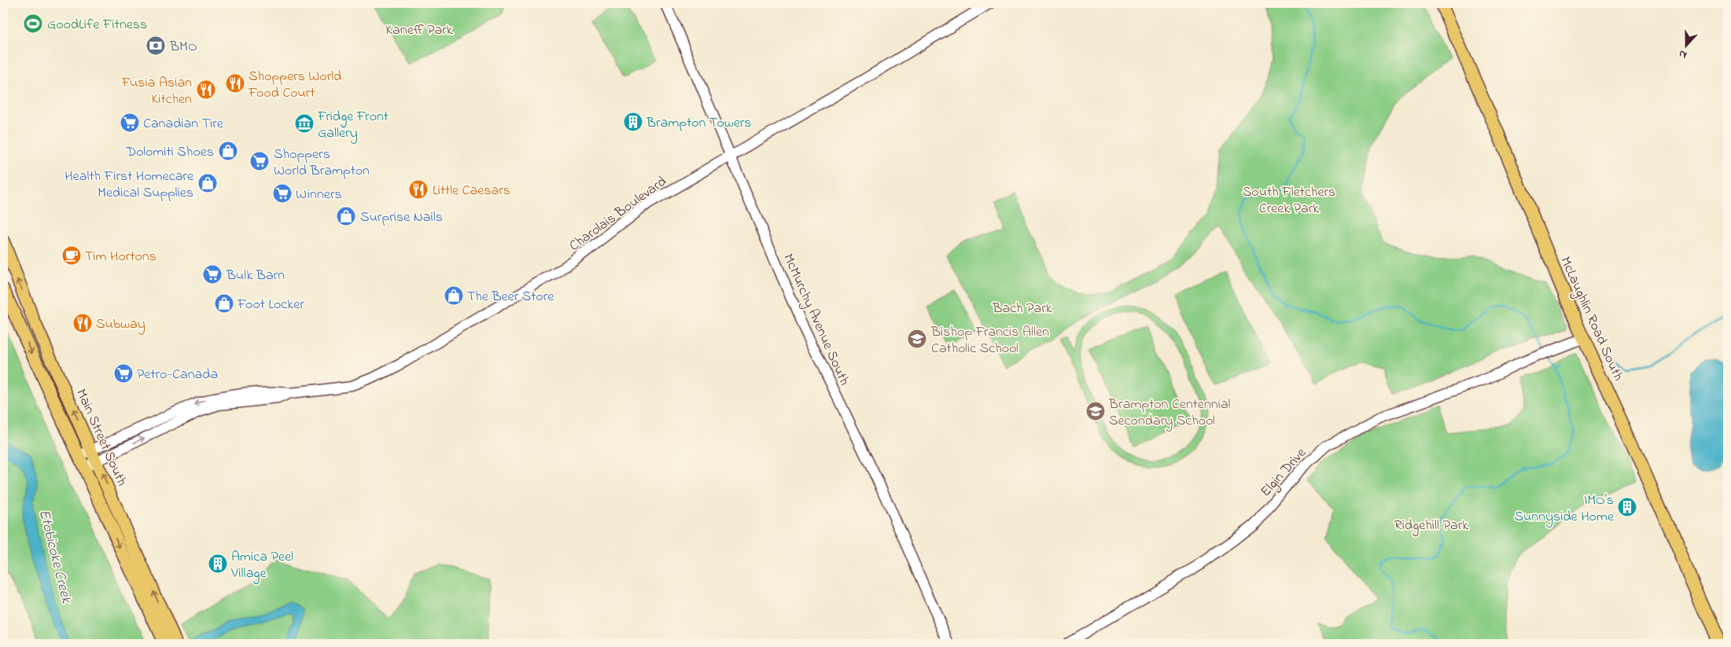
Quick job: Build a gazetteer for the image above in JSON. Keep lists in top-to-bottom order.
{
  "streets": {
    "main road": ["McLaughlin Road South", "Main Street South"],
    "street": ["Charolais Boulevard", "McMurchy Avenue South", "Elgin Drive"]
  },
  "crossings": [
    ["Charolais Boulevard", "McMurchy Avenue South"],
    ["Charolais Boulevard", "Main Street South"],
    ["McLaughlin Road South", "Elgin Drive"]
  ],
  "water": ["Etobicoke Creek"],
  "parks": [
    "Kaneff Park",
    "South Fletchers Creek Park",
    "Bach Park",
    "Ridgehill Park"
  ],
  "places": {
    "sports": ["GoodLife Fitness"],
    "bank": ["BMO"],
    "restaurant": [
      "Shoppers World Food Court",
      "Fusia Asian Kitchen",
      "Little Caesars",
      "Subway"
    ],
    "building": ["Brampton Towers", "IMO's Sunnyside Home", "Amica Peel Village"],
    "supermarket": [
      "Canadian Tire",
      "Shoppers World Brampton",
      "Winners",
      "Bulk Barn",
      "Petro-Canada"
    ],
    "museum": ["Fridge Front Gallery"],
    "shop": [
      "Dolomiti Shoes",
      "Health First Homecare Medical Supplies",
      "Surprise Nails",
      "The Beer Store",
      "Foot Locker"
    ],
    "cafe": ["Tim Hortons"],
    "school or university": ["Bishop Francis Allen Catholic School", "Brampton Centennial Secondary School"]
  },
  "north": "bottom"
}
